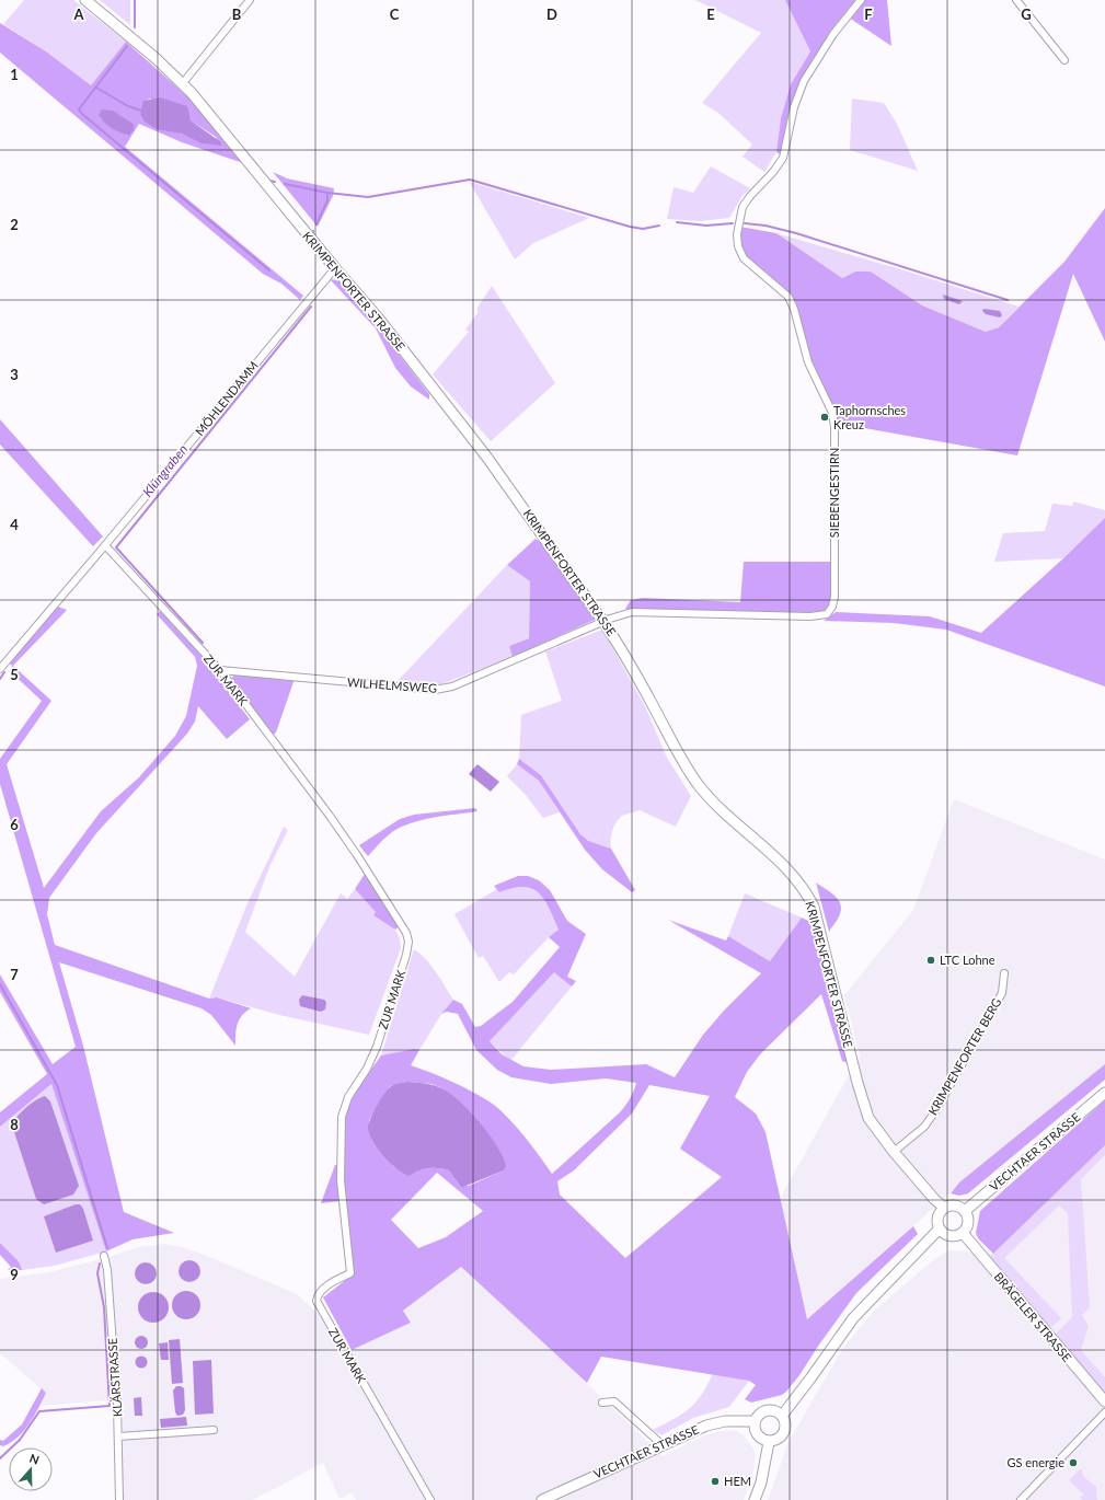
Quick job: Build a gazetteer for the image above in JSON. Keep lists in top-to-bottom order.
{
  "streets": {
    "street": [
      "KRIMPENFORTER STRASSE",
      "MÖHLENDAMM",
      "SIEBENGESTIRN",
      "ZUR MARK",
      "WILHELMSWEG",
      "KRIMPENFORTER BERG",
      "VECHTAER STRASSE",
      "BRÄGELER STRASSE",
      "KLÄRSTRASSE"
    ]
  },
  "crossings": [
    ["KRIMPENFORTER STRASSE", "MÖHLENDAMM"],
    ["KRIMPENFORTER STRASSE", "SIEBENGESTIRN"],
    ["KRIMPENFORTER STRASSE", "WILHELMSWEG"],
    ["KRIMPENFORTER STRASSE", "KRIMPENFORTER BERG"],
    ["KRIMPENFORTER STRASSE", "VECHTAER STRASSE"],
    ["KRIMPENFORTER STRASSE", "BRÄGELER STRASSE"],
    ["MÖHLENDAMM", "ZUR MARK"],
    ["SIEBENGESTIRN", "WILHELMSWEG"],
    ["ZUR MARK", "WILHELMSWEG"],
    ["VECHTAER STRASSE", "BRÄGELER STRASSE"]
  ],
  "water": ["Klüngraben"],
  "places": [
    "Taphornsches Kreuz",
    "LTC Lohne",
    "GS energie",
    "HEM"
  ],
  "north": "top",
  "grid": {
    "columns": [
      "A",
      "B",
      "C",
      "D",
      "E",
      "F",
      "G"
    ],
    "rows": [
      "1",
      "2",
      "3",
      "4",
      "5",
      "6",
      "7",
      "8",
      "9"
    ]
  }
}
